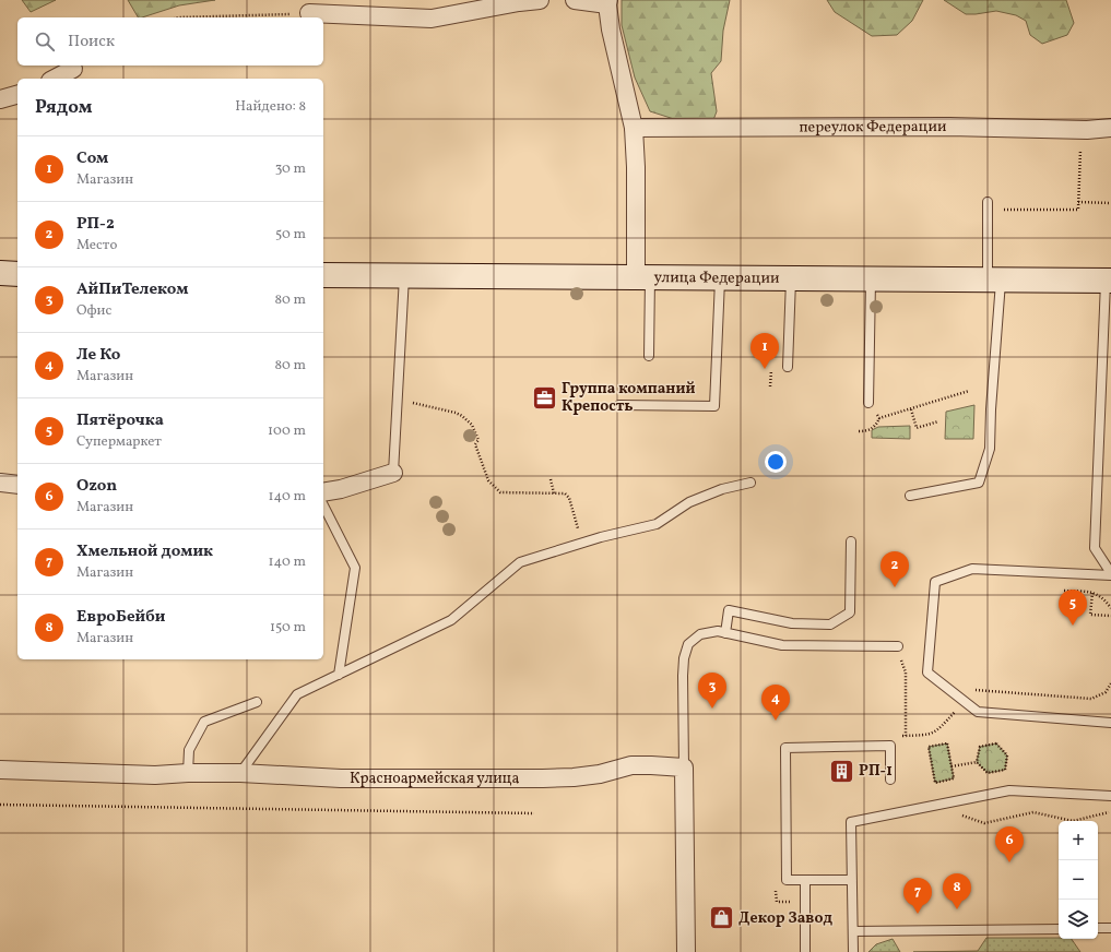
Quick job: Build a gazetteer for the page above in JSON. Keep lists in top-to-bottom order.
{
  "streets": {
    "main road": ["улица Федерации"],
    "street": ["переулок Федерации", "Красноармейская улица"]
  },
  "places": {
    "office": ["Группа компаний Крепость"],
    "building": ["РП-1"],
    "shop": ["Декор Завод"]
  },
  "page": {
    "search": "Поиск",
    "heading": ["Рядом", "Найдено: 8"],
    "list": [
      {
        "mark": "1",
        "name": "Сом",
        "note": "Магазин",
        "value": "30 m"
      },
      {
        "mark": "2",
        "name": "РП-2",
        "note": "Место",
        "value": "50 m"
      },
      {
        "mark": "3",
        "name": "АйПиТелеком",
        "note": "Офис",
        "value": "80 m"
      },
      {
        "mark": "4",
        "name": "Ле Ко",
        "note": "Магазин",
        "value": "80 m"
      },
      {
        "mark": "5",
        "name": "Пятёрочка",
        "note": "Супермаркет",
        "value": "100 m"
      },
      {
        "mark": "6",
        "name": "Ozon",
        "note": "Магазин",
        "value": "140 m"
      },
      {
        "mark": "7",
        "name": "Хмельной домик",
        "note": "Магазин",
        "value": "140 m"
      },
      {
        "mark": "8",
        "name": "ЕвроБейби",
        "note": "Магазин",
        "value": "150 m"
      }
    ],
    "pins": [
      "1",
      "2",
      "5",
      "3",
      "4",
      "6",
      "8",
      "7"
    ],
    "map_buttons": ["+", "−"]
  }
}
